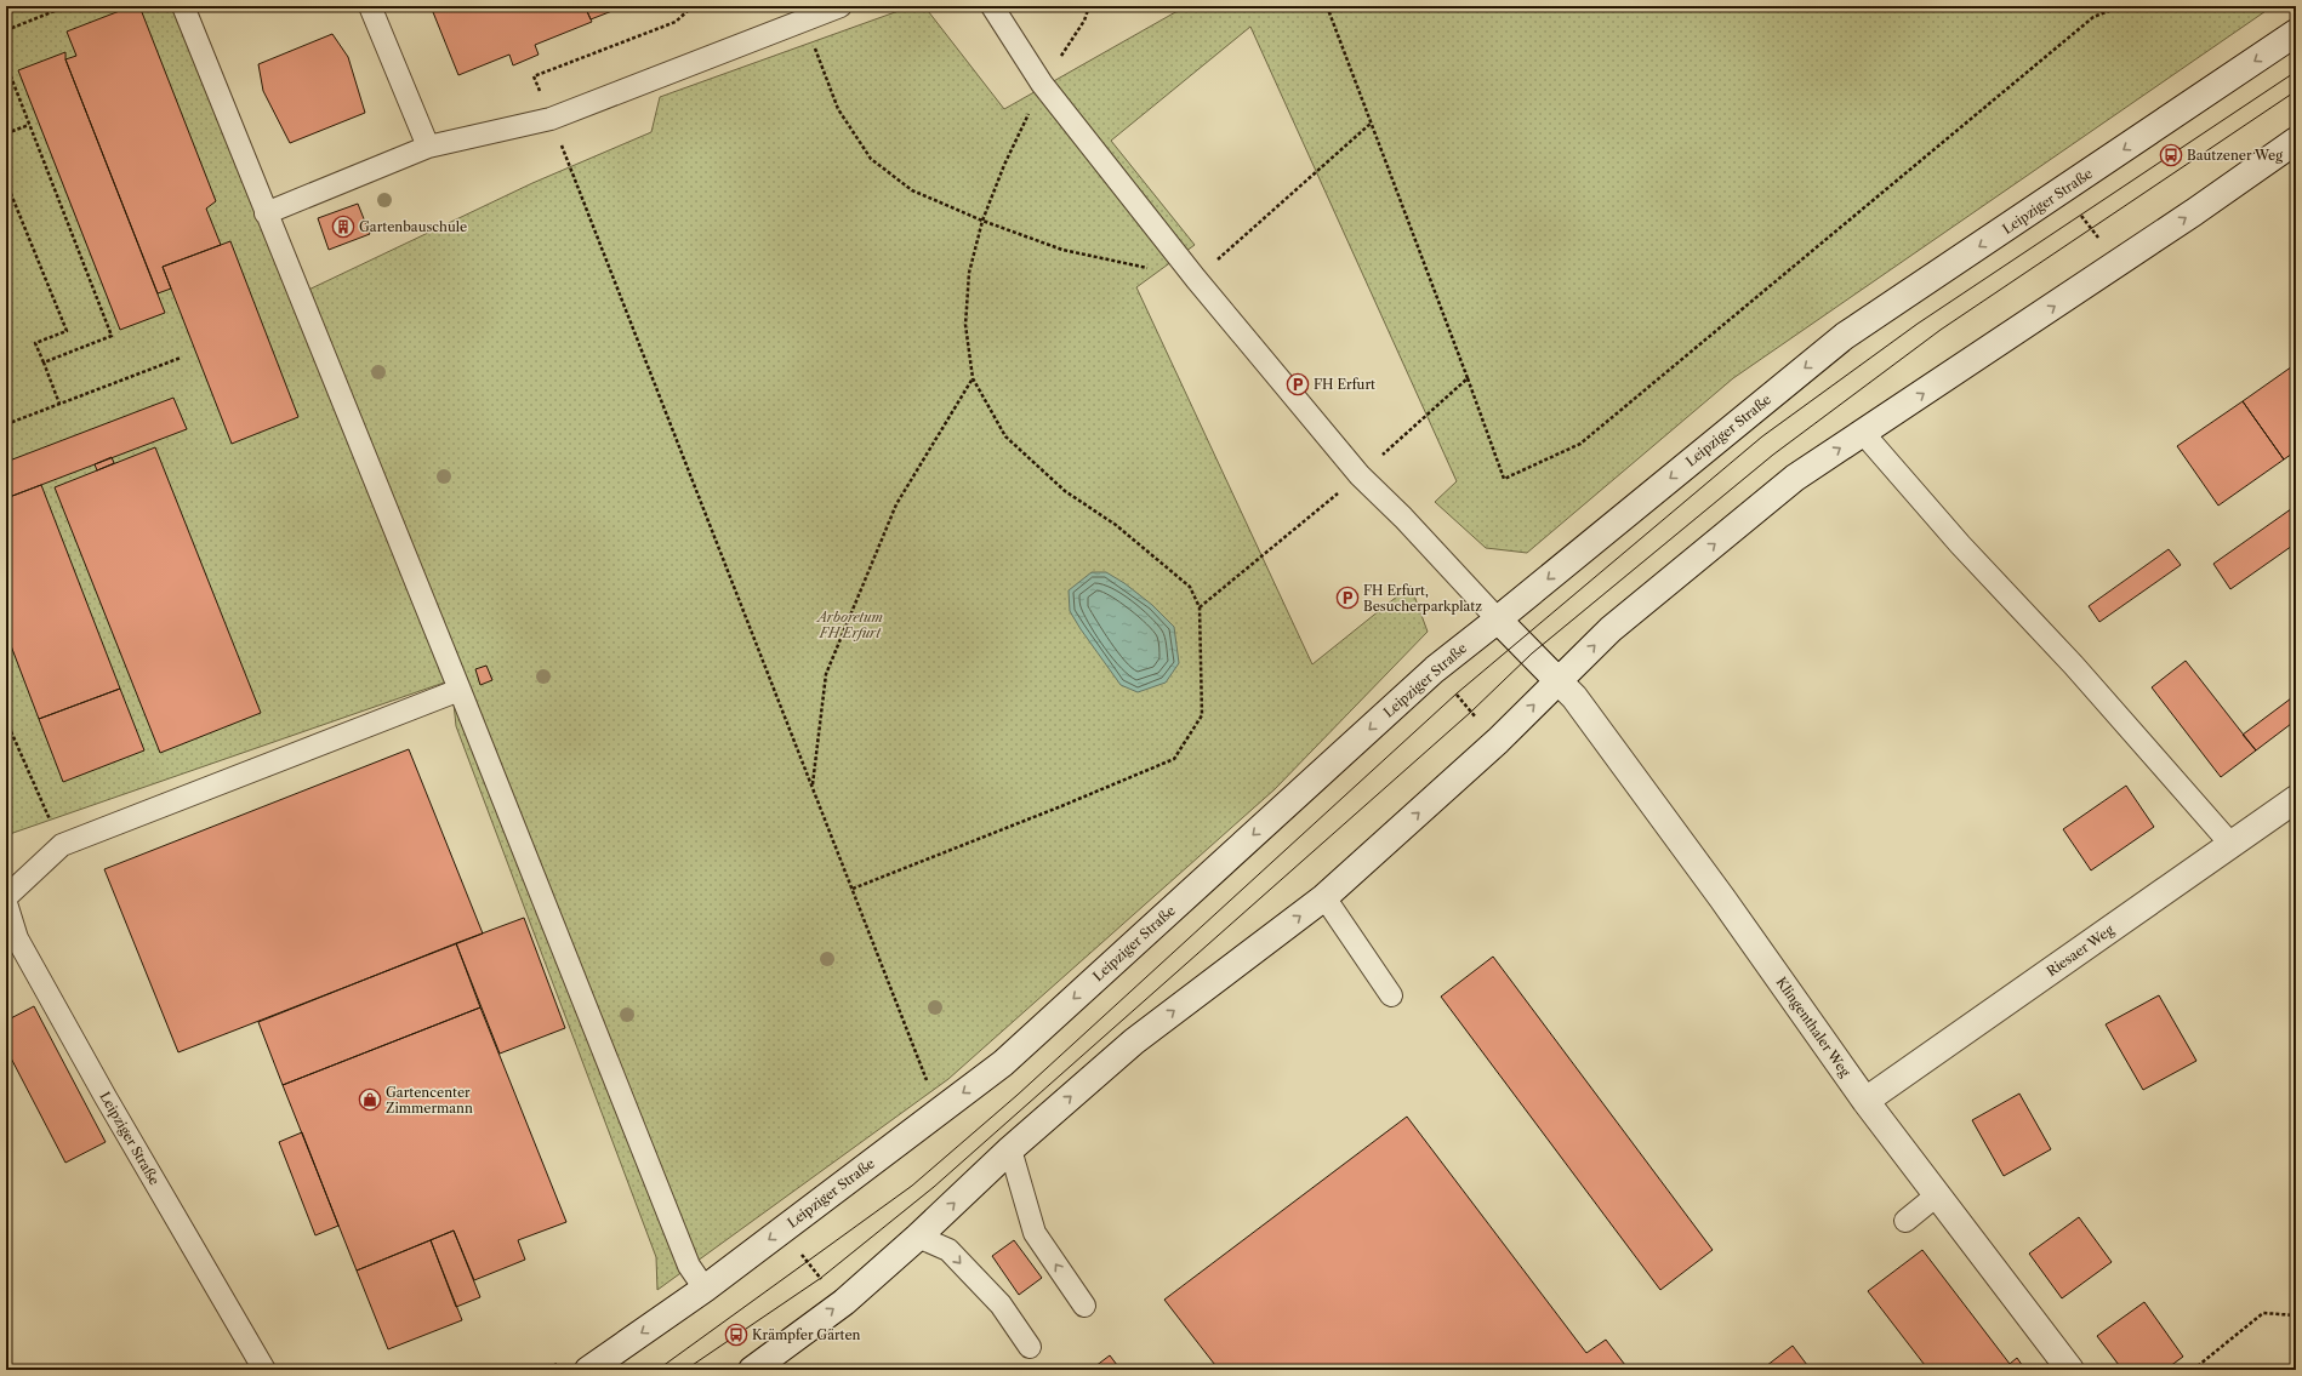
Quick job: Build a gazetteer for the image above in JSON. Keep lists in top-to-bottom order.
{
  "streets": {
    "main road": ["Leipziger Straße", "Riesaer Weg", "Klingenthaler Weg"]
  },
  "crossings": [
    ["Leipziger Straße", "Klingenthaler Weg"],
    ["Riesaer Weg", "Klingenthaler Weg"]
  ],
  "parks": ["Arboretum FH Erfurt"],
  "places": {
    "bus stop": ["Bautzener Weg", "Krämpfer Gärten"],
    "building": ["Gartenbauschule"],
    "parking": ["FH Erfurt", "FH Erfurt, Besucherparkplatz"],
    "shop": ["Gartencenter Zimmermann"]
  }
}
